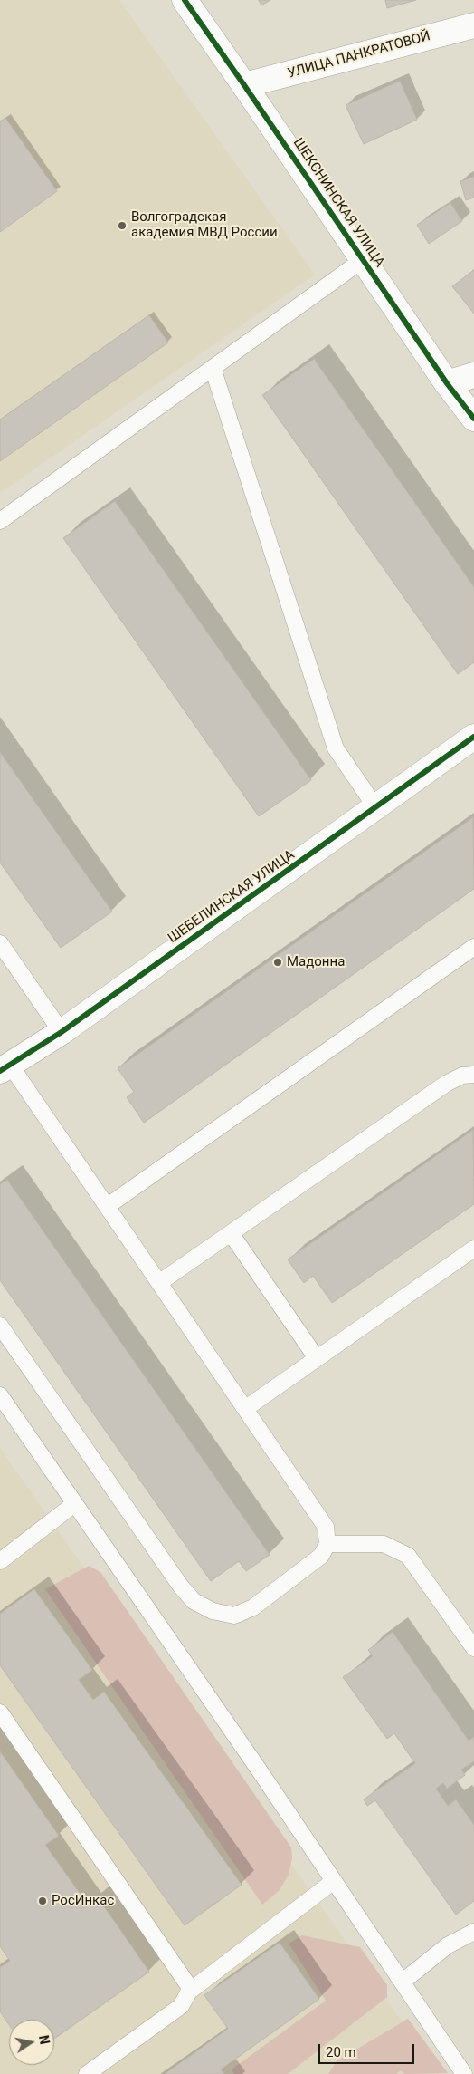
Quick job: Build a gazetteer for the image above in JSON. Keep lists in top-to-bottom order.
{
  "streets": {
    "street": ["УЛИЦА ПАНКРАТОВОЙ", "ШЕКСНИНСКАЯ УЛИЦА", "ШЕБЕЛИНСКАЯ УЛИЦА"]
  },
  "crossings": [
    ["УЛИЦА ПАНКРАТОВОЙ", "ШЕКСНИНСКАЯ УЛИЦА"]
  ],
  "places": ["Волгоградская академия МВД России", "Мадонна", "РосИнкас"],
  "scale_bar": "20 m",
  "north": "right"
}
